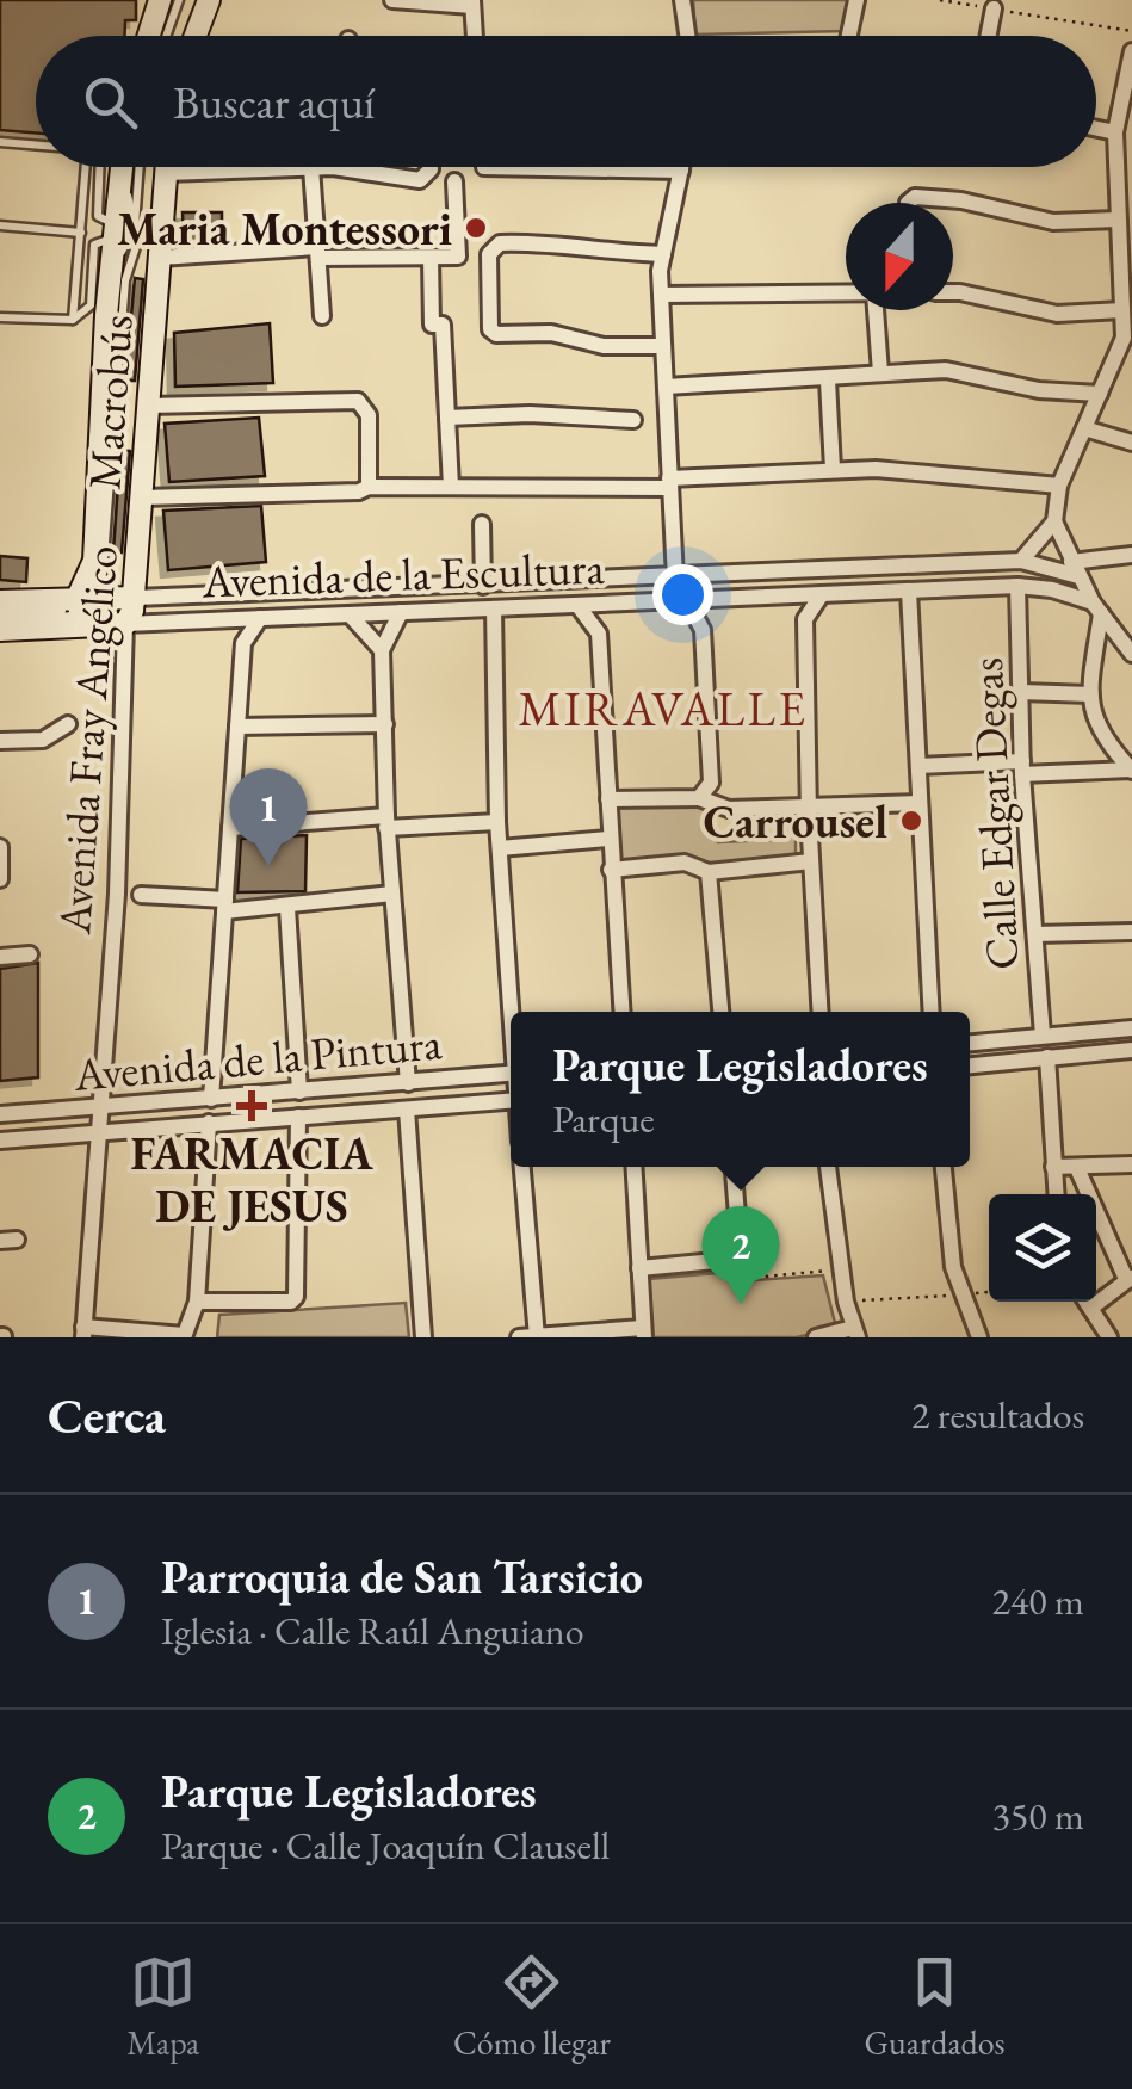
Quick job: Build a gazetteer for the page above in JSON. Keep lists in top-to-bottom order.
{
  "streets": {
    "street": [
      "Avenida de la Escultura",
      "Avenida Fray Angélico",
      "Calle Edgar Degas",
      "Avenida de la Pintura"
    ],
    "lane": ["Macrobús"]
  },
  "crossings": [
    ["Macrobús", "Avenida de la Escultura"],
    ["Macrobús", "Avenida Fray Angélico"],
    ["Avenida de la Escultura", "Avenida Fray Angélico"],
    ["Avenida de la Escultura", "Calle Edgar Degas"],
    ["Avenida Fray Angélico", "Avenida de la Pintura"]
  ],
  "districts": ["MIRAVALLE"],
  "places": {
    "other": ["Maria Montessori", "Carrousel"],
    "health": ["FARMACIA DE JESUS"]
  },
  "north": "bottom",
  "page": {
    "search": "Buscar aquí",
    "pins": ["1", "2"],
    "popup": ["Parque Legisladores", "Parque"],
    "heading": ["Cerca", "2 resultados"],
    "list": [
      {
        "mark": "1",
        "name": "Parroquia de San Tarsicio",
        "note": "Iglesia · Calle Raúl Anguiano",
        "value": "240 m"
      },
      {
        "mark": "2",
        "name": "Parque Legisladores",
        "note": "Parque · Calle Joaquín Clausell",
        "value": "350 m"
      }
    ],
    "nav": ["Mapa", "Cómo llegar", "Guardados"]
  }
}
